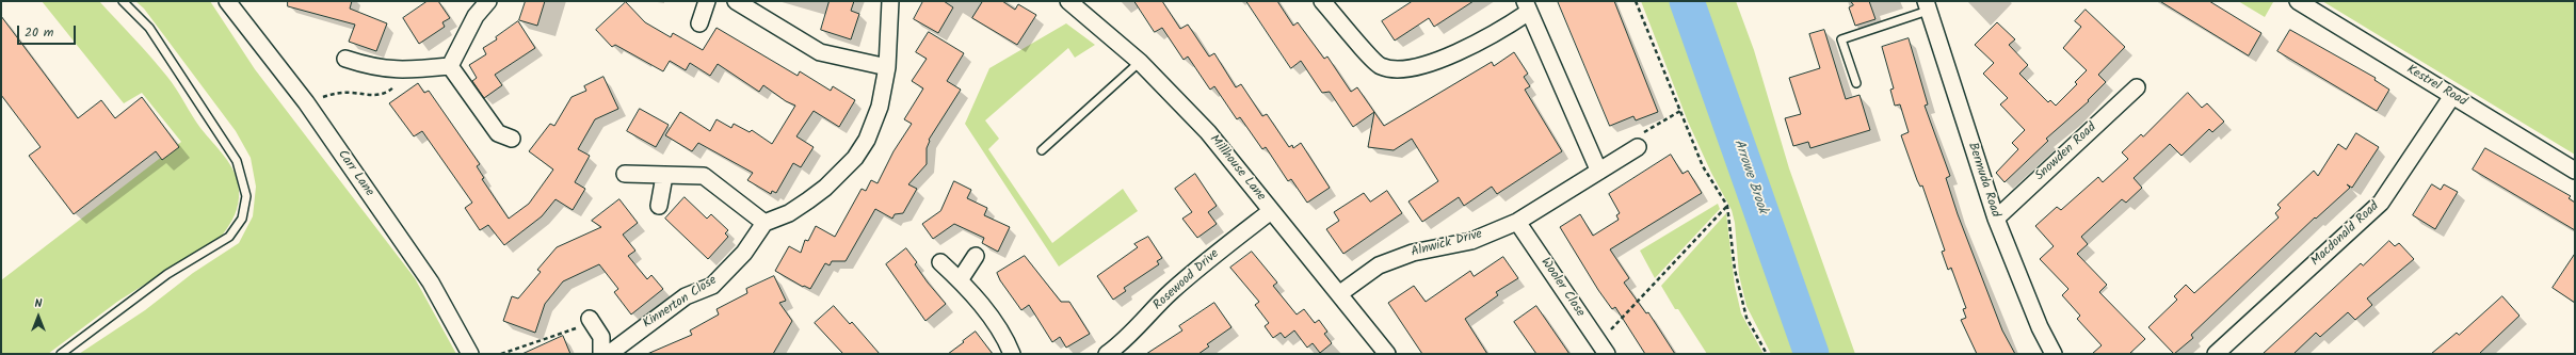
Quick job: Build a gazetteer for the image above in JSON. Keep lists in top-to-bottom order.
{
  "streets": {
    "street": [
      "Kestrel Road",
      "Snowden Road",
      "Millhouse Lane",
      "Carr Lane",
      "Bermuda Road",
      "Macdonald Road",
      "Alnwick Drive",
      "Rosewood Drive",
      "Wooler Close",
      "Kinnerton Close"
    ]
  },
  "crossings": [
    ["Kestrel Road", "Macdonald Road"],
    ["Snowden Road", "Bermuda Road"],
    ["Millhouse Lane", "Alnwick Drive"],
    ["Millhouse Lane", "Rosewood Drive"],
    ["Alnwick Drive", "Wooler Close"]
  ],
  "water": ["Arrowe Brook"],
  "scale_bar": "20 m",
  "north": "top"
}
